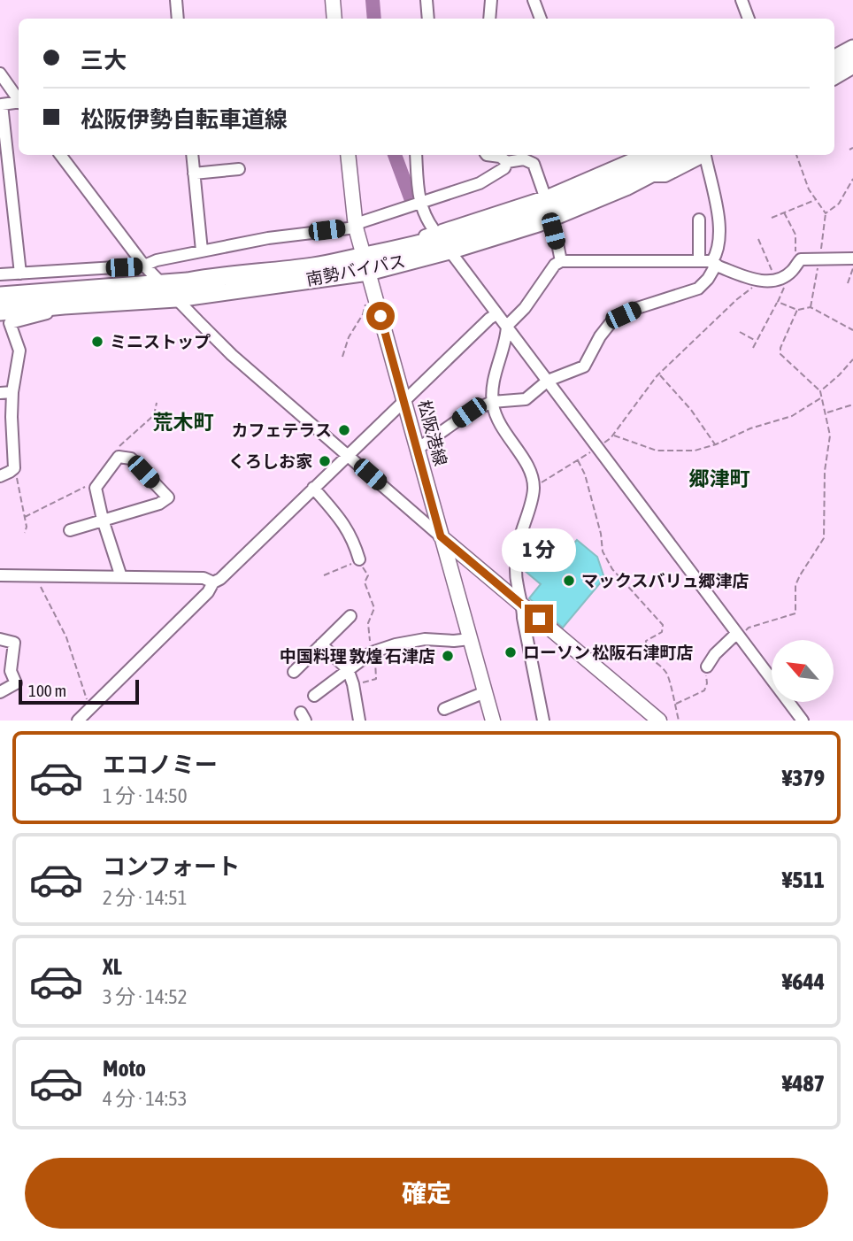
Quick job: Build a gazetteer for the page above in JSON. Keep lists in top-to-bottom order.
{
  "streets": {
    "highway": ["南勢バイパス"],
    "main road": ["松阪港線"]
  },
  "crossings": [
    ["南勢バイパス", "松阪港線"]
  ],
  "districts": ["荒木町", "郷津町"],
  "places": [
    "ミニストップ",
    "カフェテラス",
    "くろしお家",
    "マックスバリュ郷津店",
    "ローソン 松阪石津町店",
    "中国料理 敦煌 石津店"
  ],
  "scale_bar": "100 m",
  "north": "top left",
  "page": {
    "banner": ["三大", "松阪伊勢自転車道線"],
    "bubble": "1 分",
    "scale": "100 m",
    "list": [
      {
        "name": "エコノミー",
        "note": "1 分 · 14:50",
        "value": "¥379"
      },
      {
        "name": "コンフォート",
        "note": "2 分 · 14:51",
        "value": "¥511"
      },
      {
        "name": "XL",
        "note": "3 分 · 14:52",
        "value": "¥644"
      },
      {
        "name": "Moto",
        "note": "4 分 · 14:53",
        "value": "¥487"
      }
    ],
    "buttons": "確定"
  }
}
